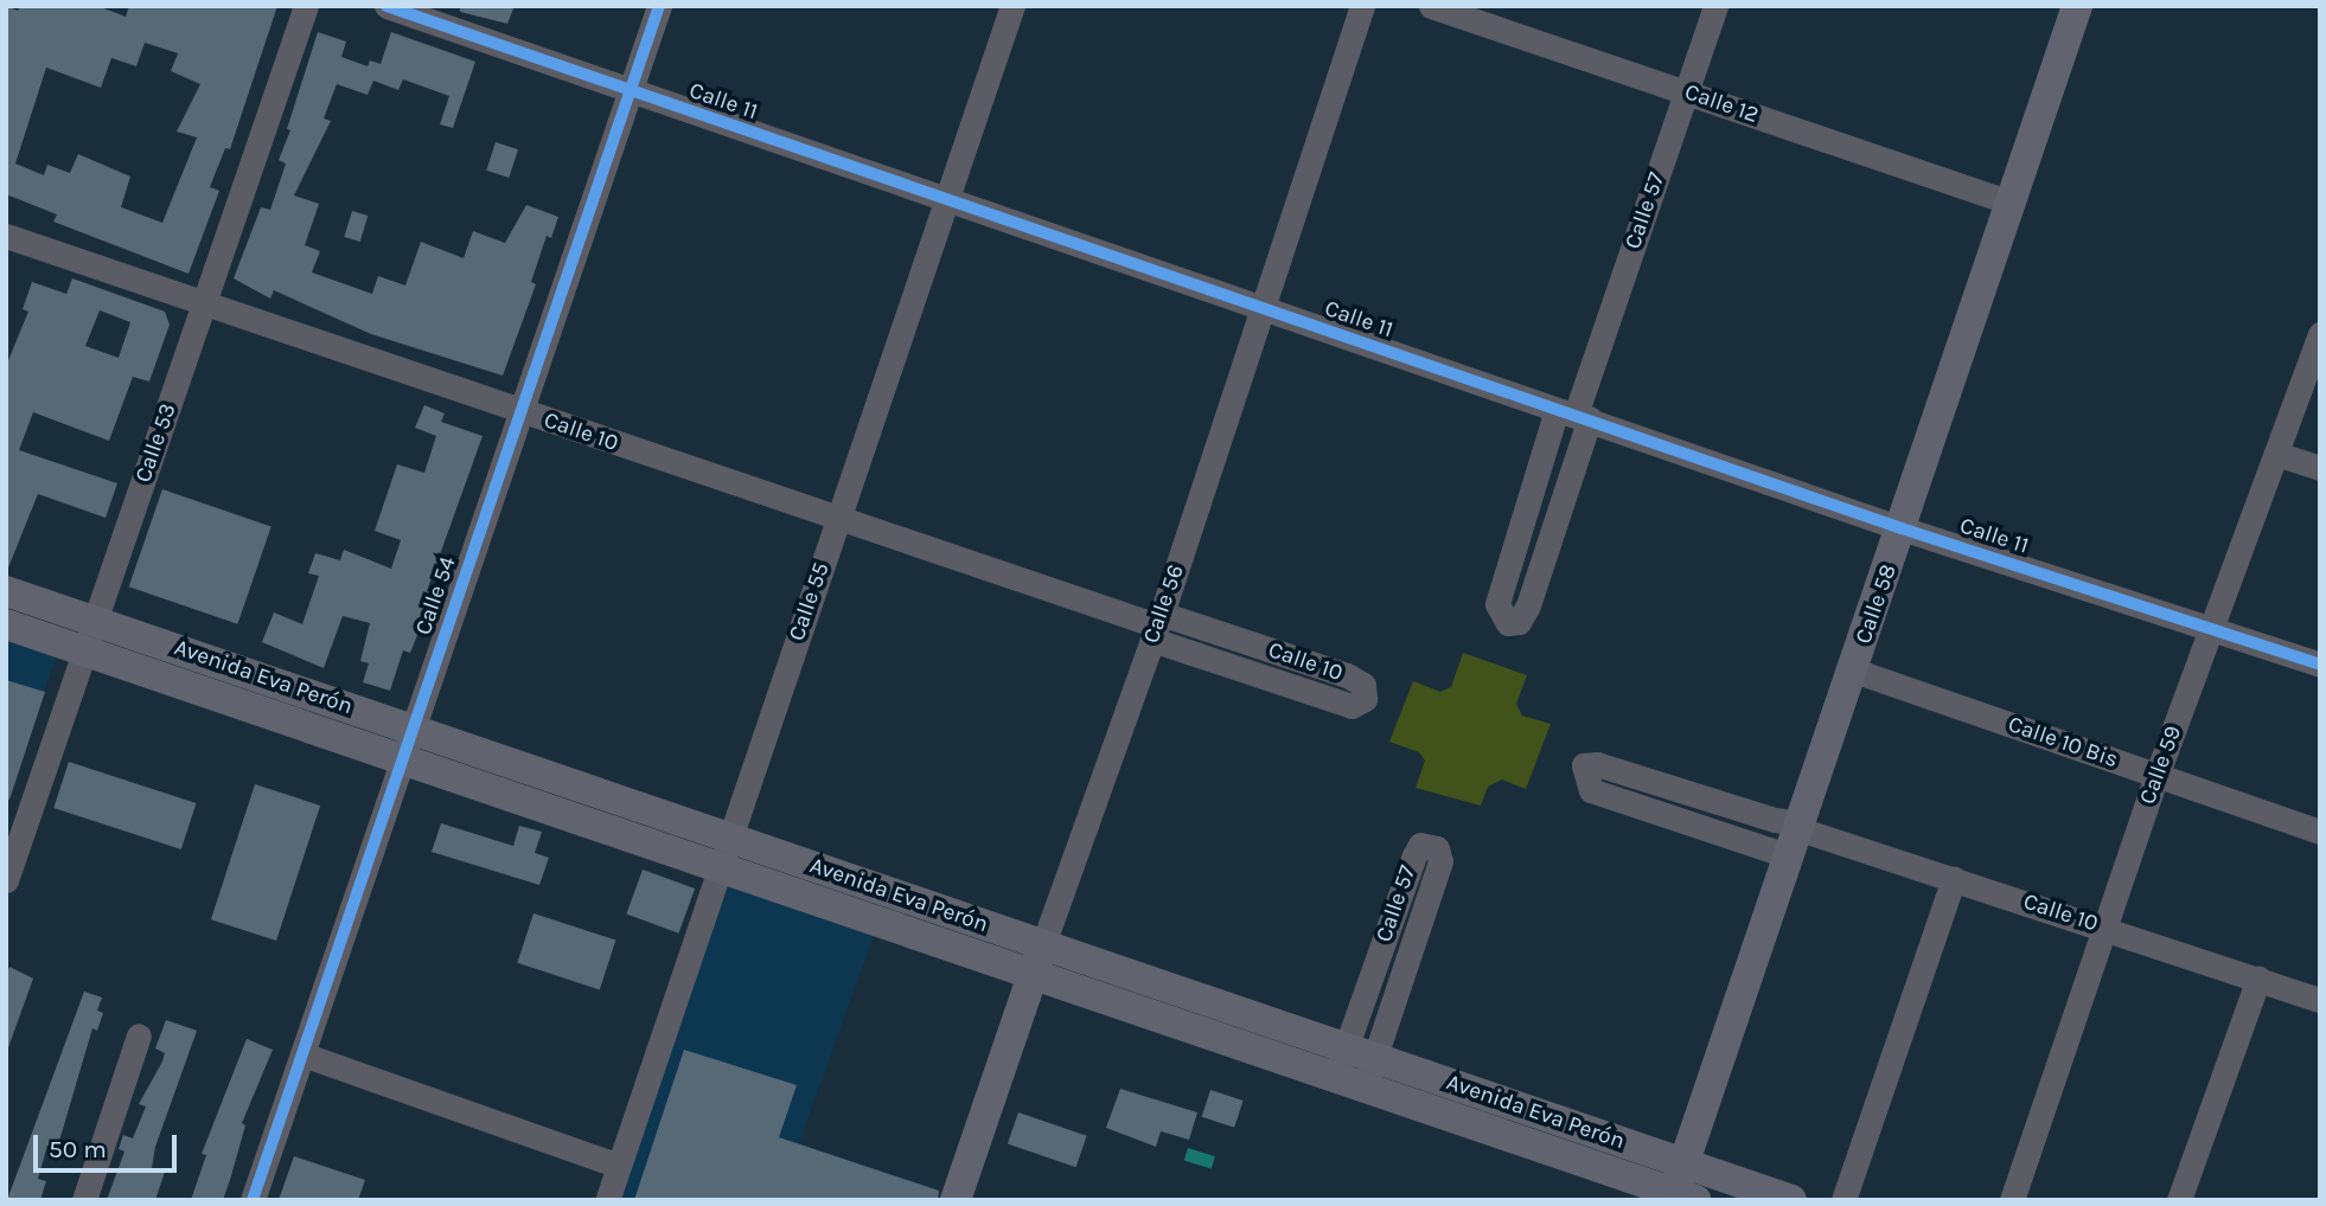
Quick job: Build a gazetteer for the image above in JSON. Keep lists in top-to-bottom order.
{
  "streets": {
    "main road": ["Calle 56", "Calle 58", "Avenida Eva Perón"],
    "street": [
      "Calle 11",
      "Calle 12",
      "Calle 57",
      "Calle 10",
      "Calle 53",
      "Calle 54",
      "Calle 55",
      "Calle 10 Bis",
      "Calle 59"
    ]
  },
  "crossings": [
    ["Calle 11", "Calle 57"],
    ["Calle 11", "Calle 54"],
    ["Calle 11", "Calle 55"],
    ["Calle 11", "Calle 56"],
    ["Calle 11", "Calle 58"],
    ["Calle 11", "Calle 59"],
    ["Calle 12", "Calle 57"],
    ["Calle 12", "Calle 58"],
    ["Calle 57", "Avenida Eva Perón"],
    ["Calle 10", "Calle 53"],
    ["Calle 10", "Calle 54"],
    ["Calle 10", "Calle 55"],
    ["Calle 10", "Calle 56"],
    ["Calle 10", "Calle 58"],
    ["Calle 10", "Calle 59"],
    ["Calle 53", "Avenida Eva Perón"],
    ["Calle 54", "Avenida Eva Perón"],
    ["Calle 55", "Avenida Eva Perón"],
    ["Calle 56", "Avenida Eva Perón"],
    ["Calle 58", "Avenida Eva Perón"],
    ["Calle 58", "Calle 10 Bis"],
    ["Calle 10 Bis", "Calle 59"]
  ],
  "scale_bar": "50 m"
}
